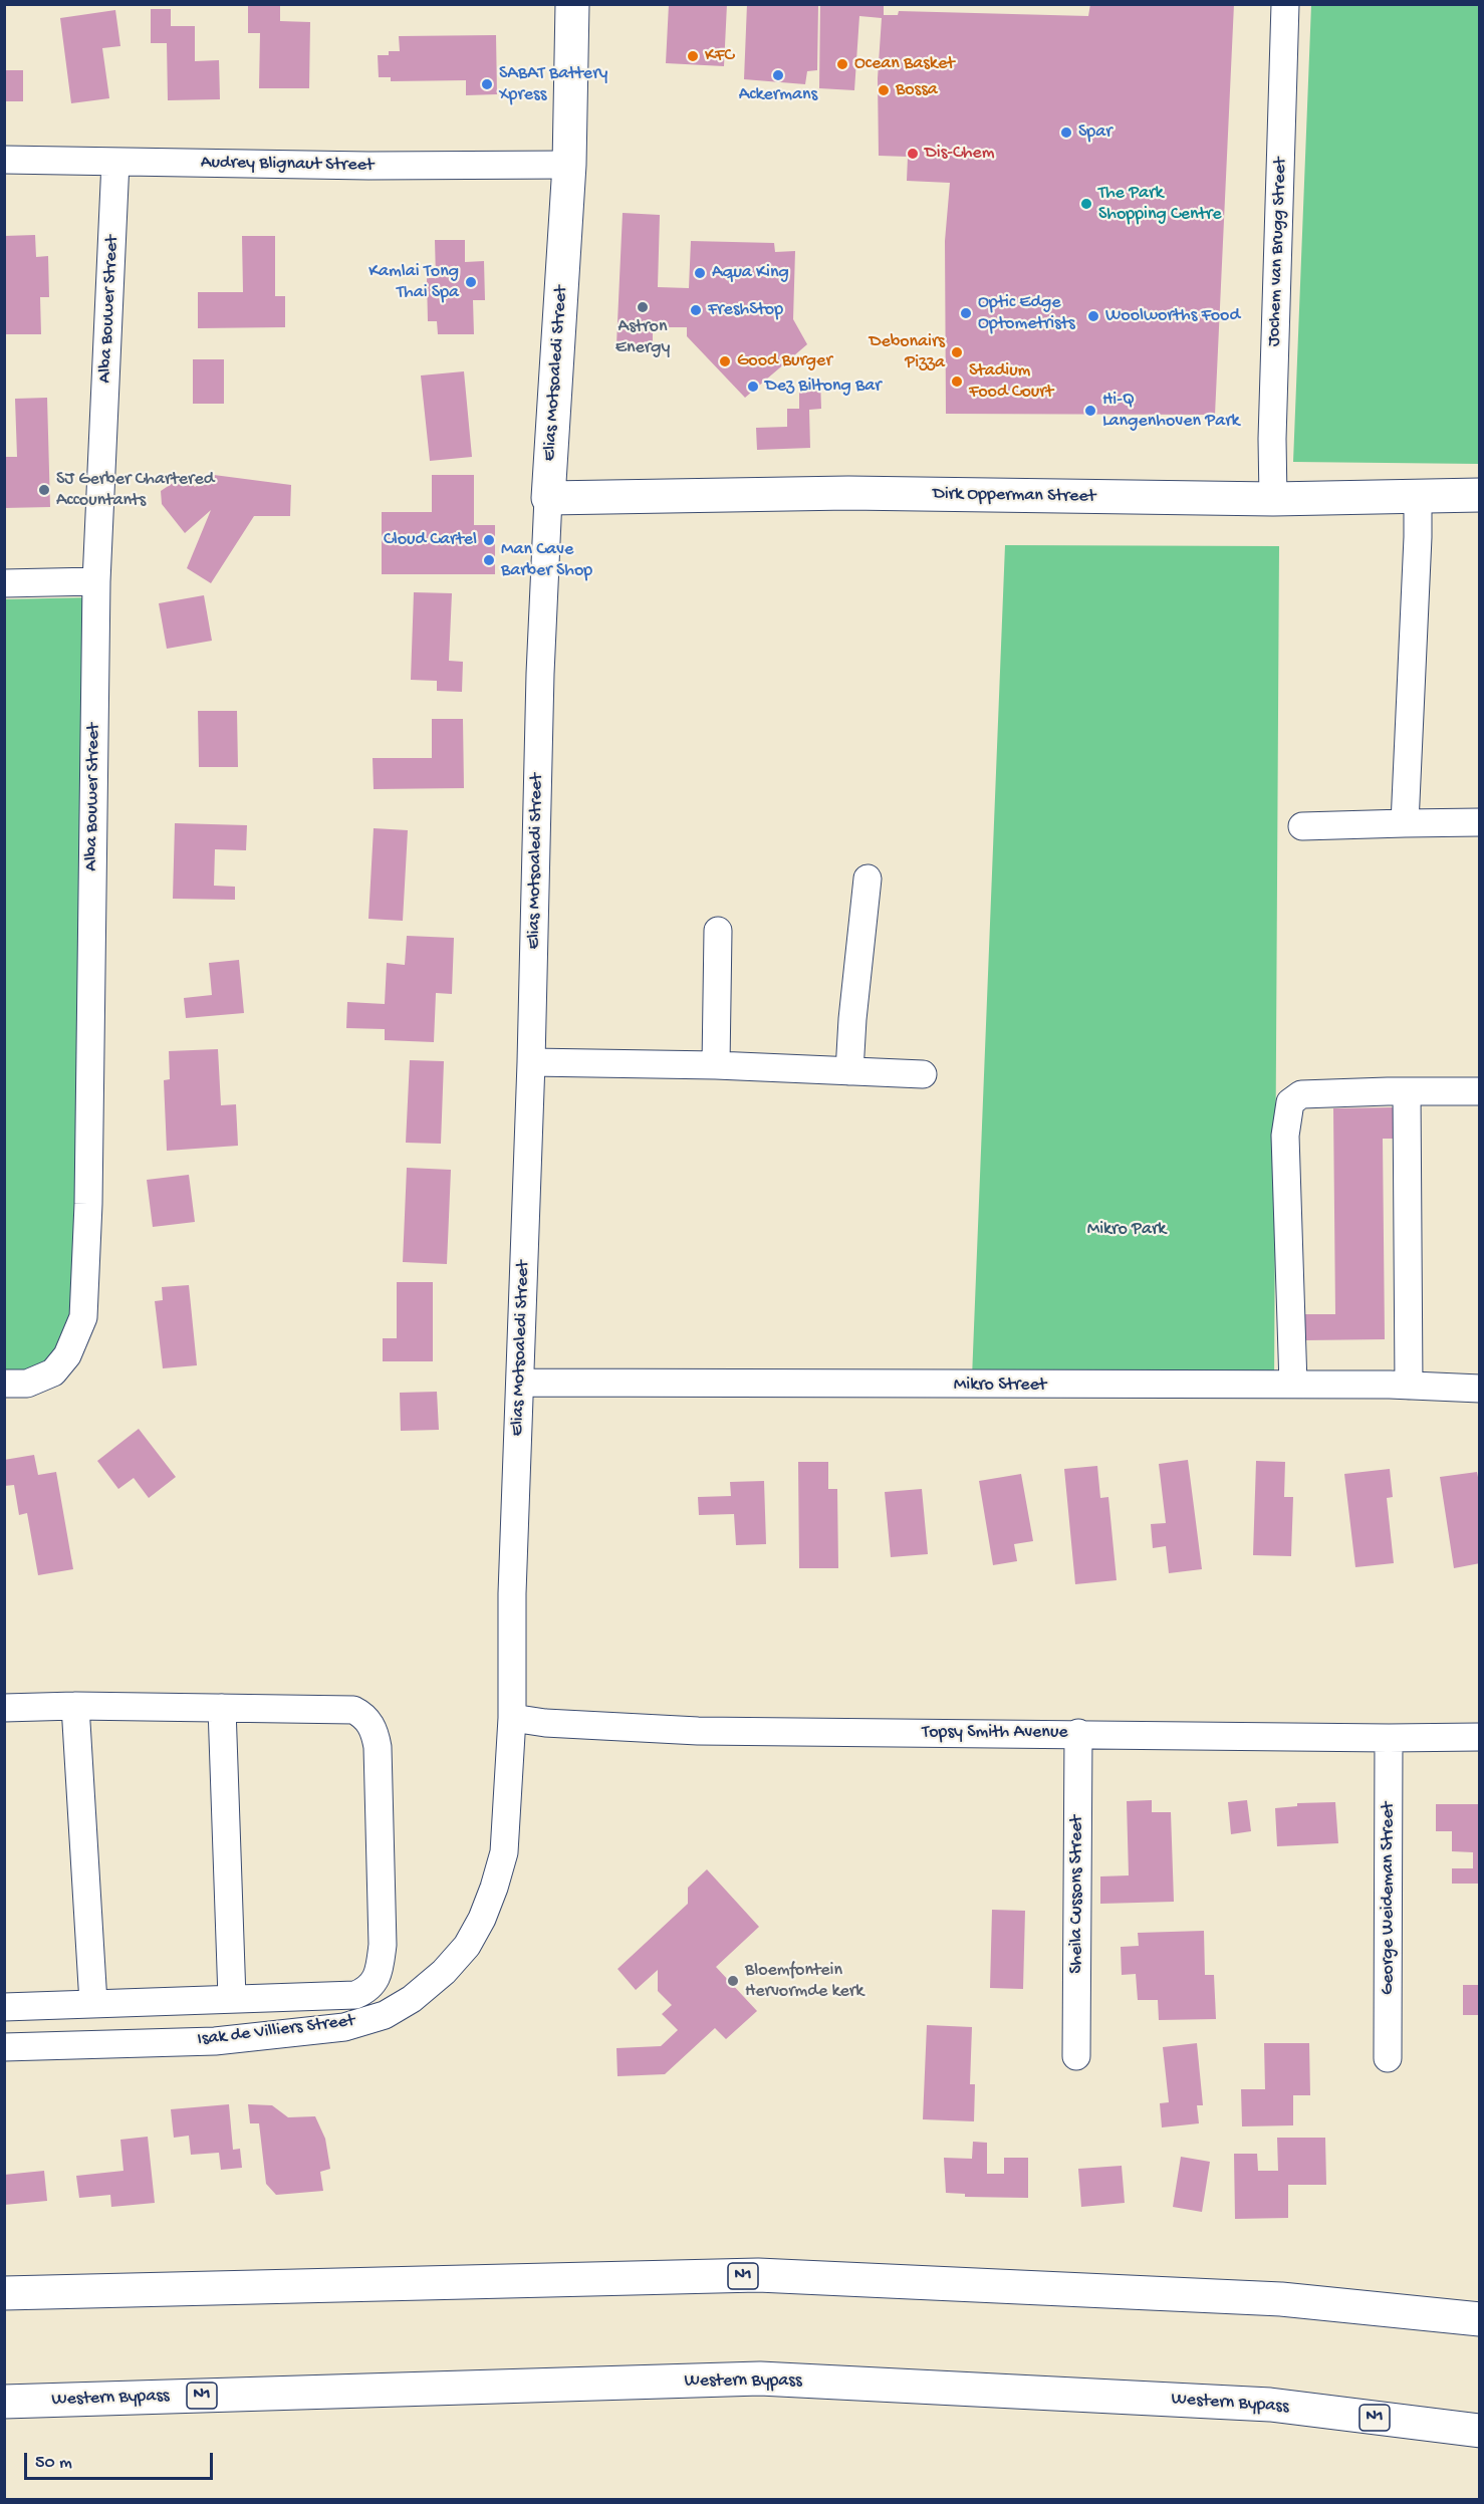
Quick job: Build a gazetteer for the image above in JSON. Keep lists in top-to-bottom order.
{
  "streets": {
    "main road": [
      "Elias Motsoaledi Street",
      "Dirk Opperman Street",
      "N1",
      "Western Bypass"
    ],
    "street": [
      "Audrey Blignaut Street",
      "Jochem van Brugg Street",
      "Alba Bouwer Street",
      "Mikro Street",
      "Topsy Smith Avenue",
      "Sheila Cussons Street",
      "George Weideman Street",
      "Isak de Villiers Street"
    ]
  },
  "crossings": [
    ["Audrey Blignaut Street", "Alba Bouwer Street"],
    ["Audrey Blignaut Street", "Elias Motsoaledi Street"],
    ["Jochem van Brugg Street", "Dirk Opperman Street"],
    ["Elias Motsoaledi Street", "Dirk Opperman Street"],
    ["Elias Motsoaledi Street", "Mikro Street"],
    ["Elias Motsoaledi Street", "Topsy Smith Avenue"],
    ["Elias Motsoaledi Street", "Isak de Villiers Street"],
    ["Topsy Smith Avenue", "Sheila Cussons Street"],
    ["Topsy Smith Avenue", "George Weideman Street"],
    ["Topsy Smith Avenue", "Isak de Villiers Street"]
  ],
  "parks": ["Mikro Park"],
  "places": [
    "KFC",
    "Ocean Basket",
    "Ackermans",
    "SABAT Battery Xpress",
    "Bossa",
    "Spar",
    "Dis-Chem",
    "The Park Shopping Centre",
    "Aqua King",
    "Kamlai Tong Thai Spa",
    "Astron Energy",
    "FreshStop",
    "Optic Edge Optometrists",
    "Woolworths Food",
    "Debonairs Pizza",
    "Good Burger",
    "Stadium Food Court",
    "Dez Biltong Bar",
    "Hi-Q Langenhoven Park",
    "SJ Gerber Chartered Accountants",
    "Cloud Cartel",
    "Man Cave Barber Shop",
    "Bloemfontein Hervormde kerk"
  ],
  "scale_bar": "50 m"
}
